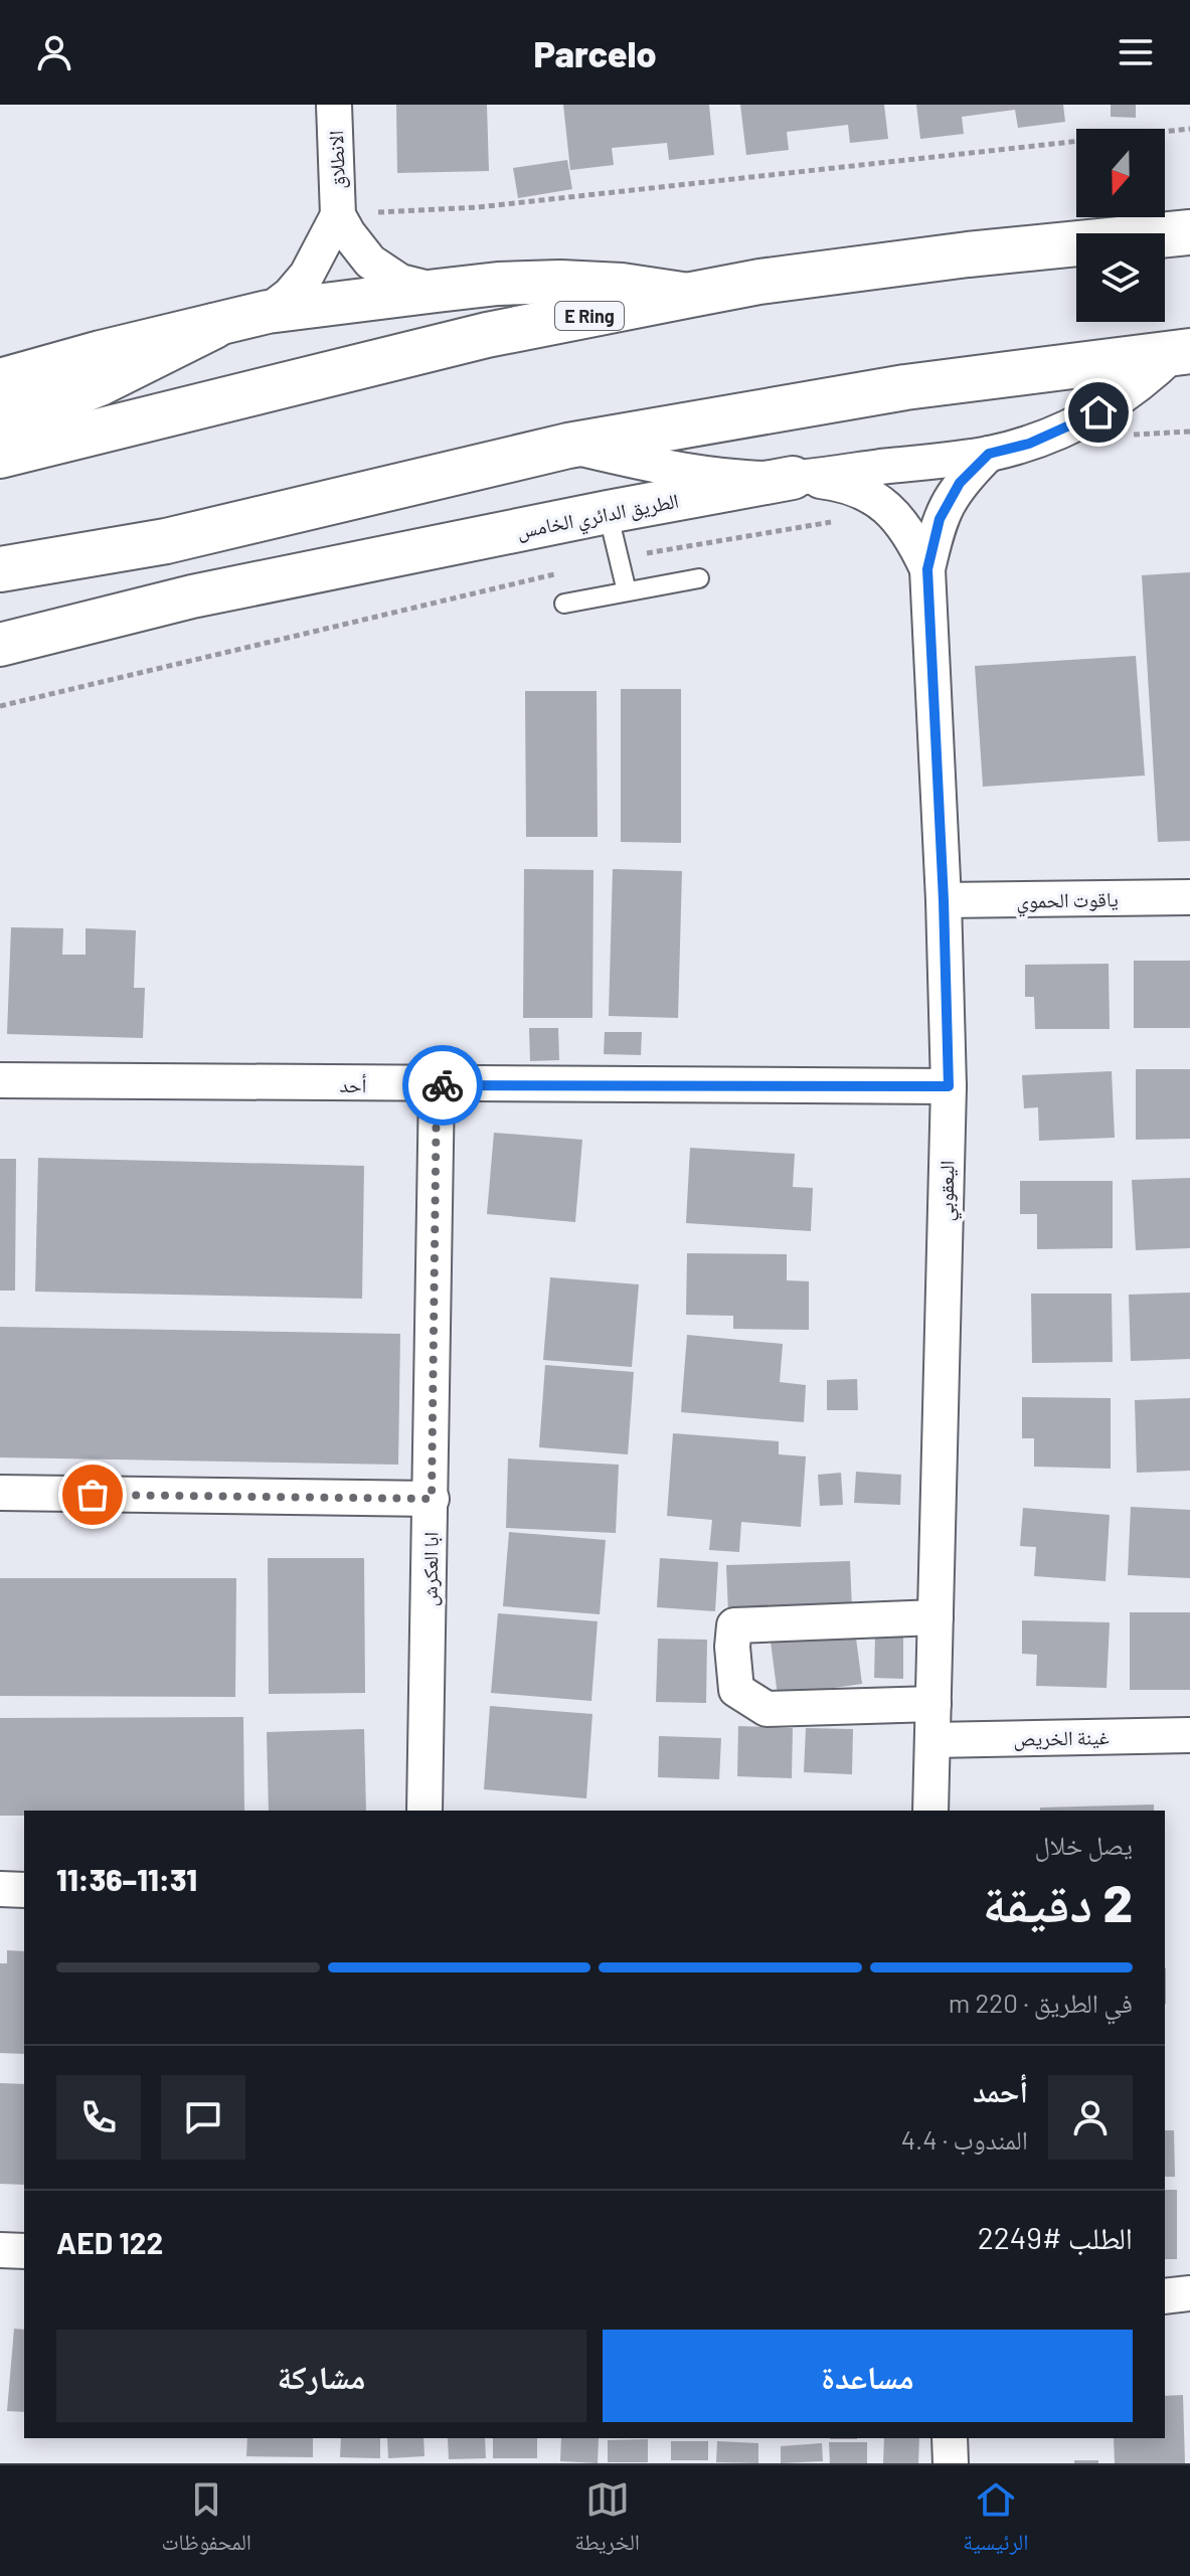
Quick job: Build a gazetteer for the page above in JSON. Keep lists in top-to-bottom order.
{
  "streets": {
    "main road": ["E Ring", "الطريق الدائري الخامس"],
    "street": [
      "الانطلاق",
      "ياقوت الحموي",
      "أحد",
      "اليعقوبي",
      "ابا العكرش",
      "غينة الخريص"
    ]
  },
  "crossings": [
    ["الطريق الدائري الخامس", "اليعقوبي"],
    ["ياقوت الحموي", "اليعقوبي"],
    ["أحد", "اليعقوبي"],
    ["أحد", "ابا العكرش"],
    ["اليعقوبي", "غينة الخريص"]
  ],
  "north": "bottom",
  "page": {
    "header": "Parcelo",
    "heading": ["2 دقيقة", "يصل خلال", "11:31–11:36"],
    "panel": [
      "أحمد",
      "المندوب · 4.4",
      "الطلب #2249",
      "AED 122"
    ],
    "bar": "في الطريق · 220 m",
    "buttons": ["مساعدة", "مشاركة"],
    "tabs": ["الرئيسية", "الخريطة", "المحفوظات"]
  }
}
